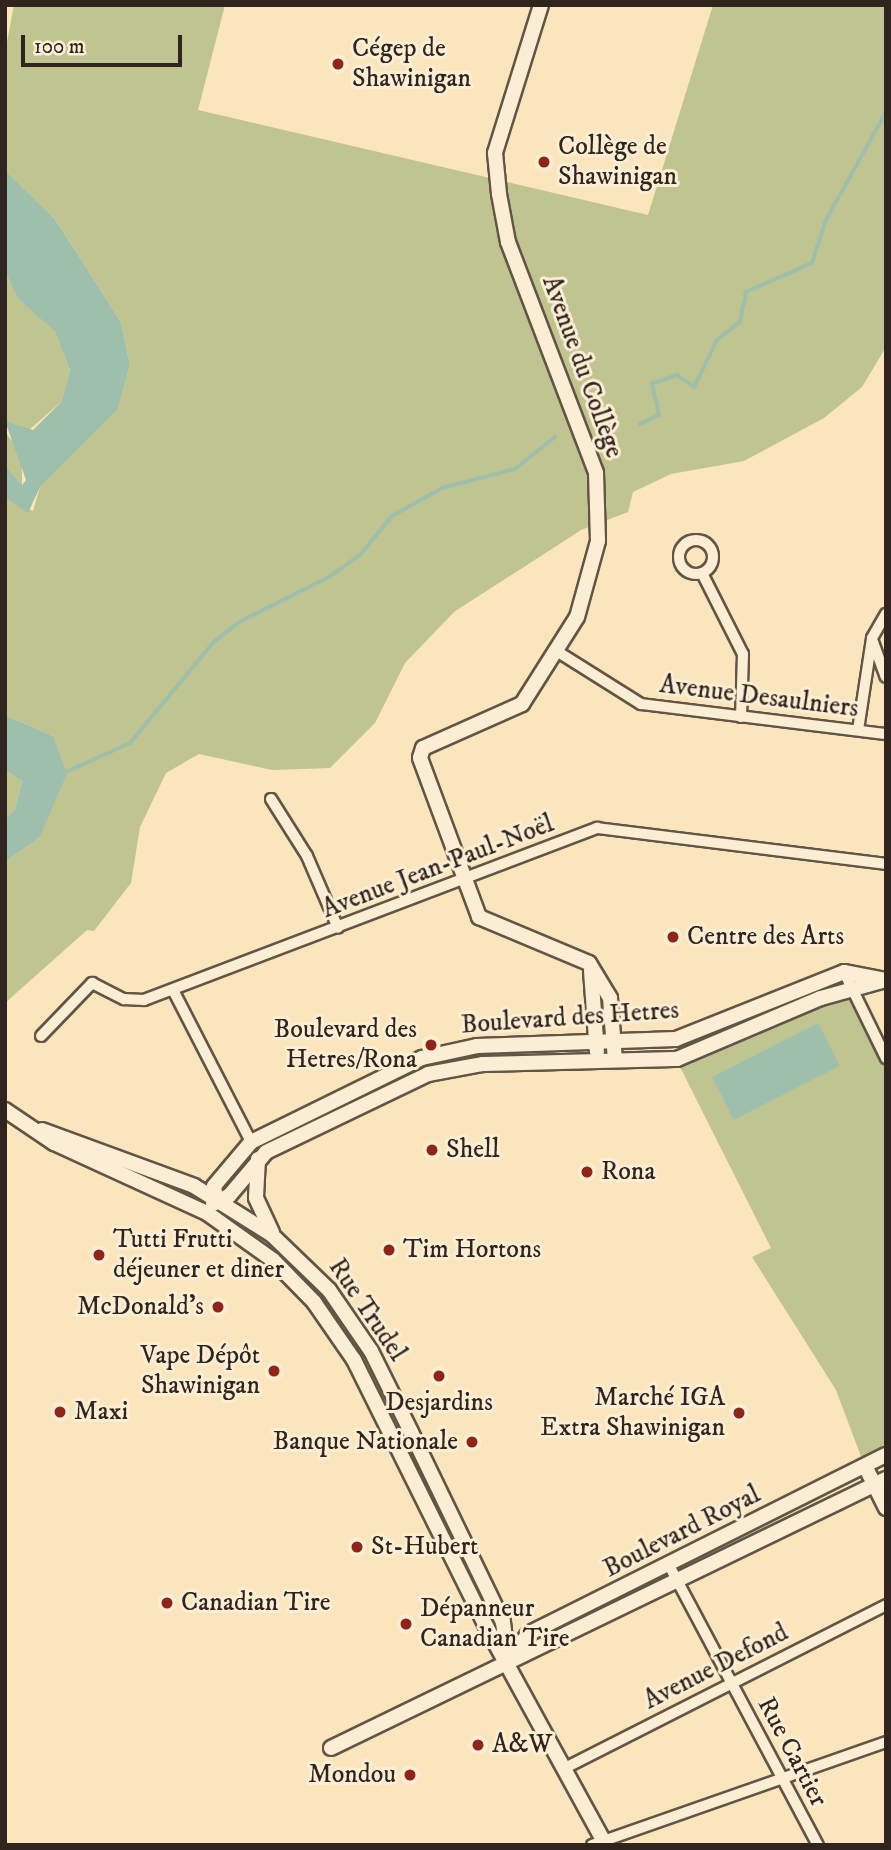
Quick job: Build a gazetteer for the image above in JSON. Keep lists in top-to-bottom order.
{
  "streets": {
    "street": [
      "Avenue du Collège",
      "Avenue Desaulniers",
      "Avenue Jean-Paul-Noël",
      "Boulevard des Hetres",
      "Rue Trudel",
      "Boulevard Royal",
      "Avenue Defond",
      "Rue Cartier"
    ]
  },
  "crossings": [
    ["Avenue du Collège", "Avenue Desaulniers"],
    ["Avenue du Collège", "Avenue Jean-Paul-Noël"],
    ["Avenue du Collège", "Boulevard des Hetres"],
    ["Boulevard des Hetres", "Rue Trudel"],
    ["Rue Trudel", "Boulevard Royal"],
    ["Rue Trudel", "Avenue Defond"],
    ["Boulevard Royal", "Rue Cartier"],
    ["Avenue Defond", "Rue Cartier"]
  ],
  "places": [
    "Cégep de Shawinigan",
    "Collège de Shawinigan",
    "Centre des Arts",
    "Boulevard des Hetres/Rona",
    "Shell",
    "Rona",
    "Tim Hortons",
    "Tutti Frutti déjeuner et diner",
    "McDonald's",
    "Vape Dépôt Shawinigan",
    "Desjardins",
    "Maxi",
    "Marché IGA Extra Shawinigan",
    "Banque Nationale",
    "St-Hubert",
    "Canadian Tire",
    "Dépanneur Canadian Tire",
    "A&W",
    "Mondou"
  ],
  "scale_bar": "100 m"
}
